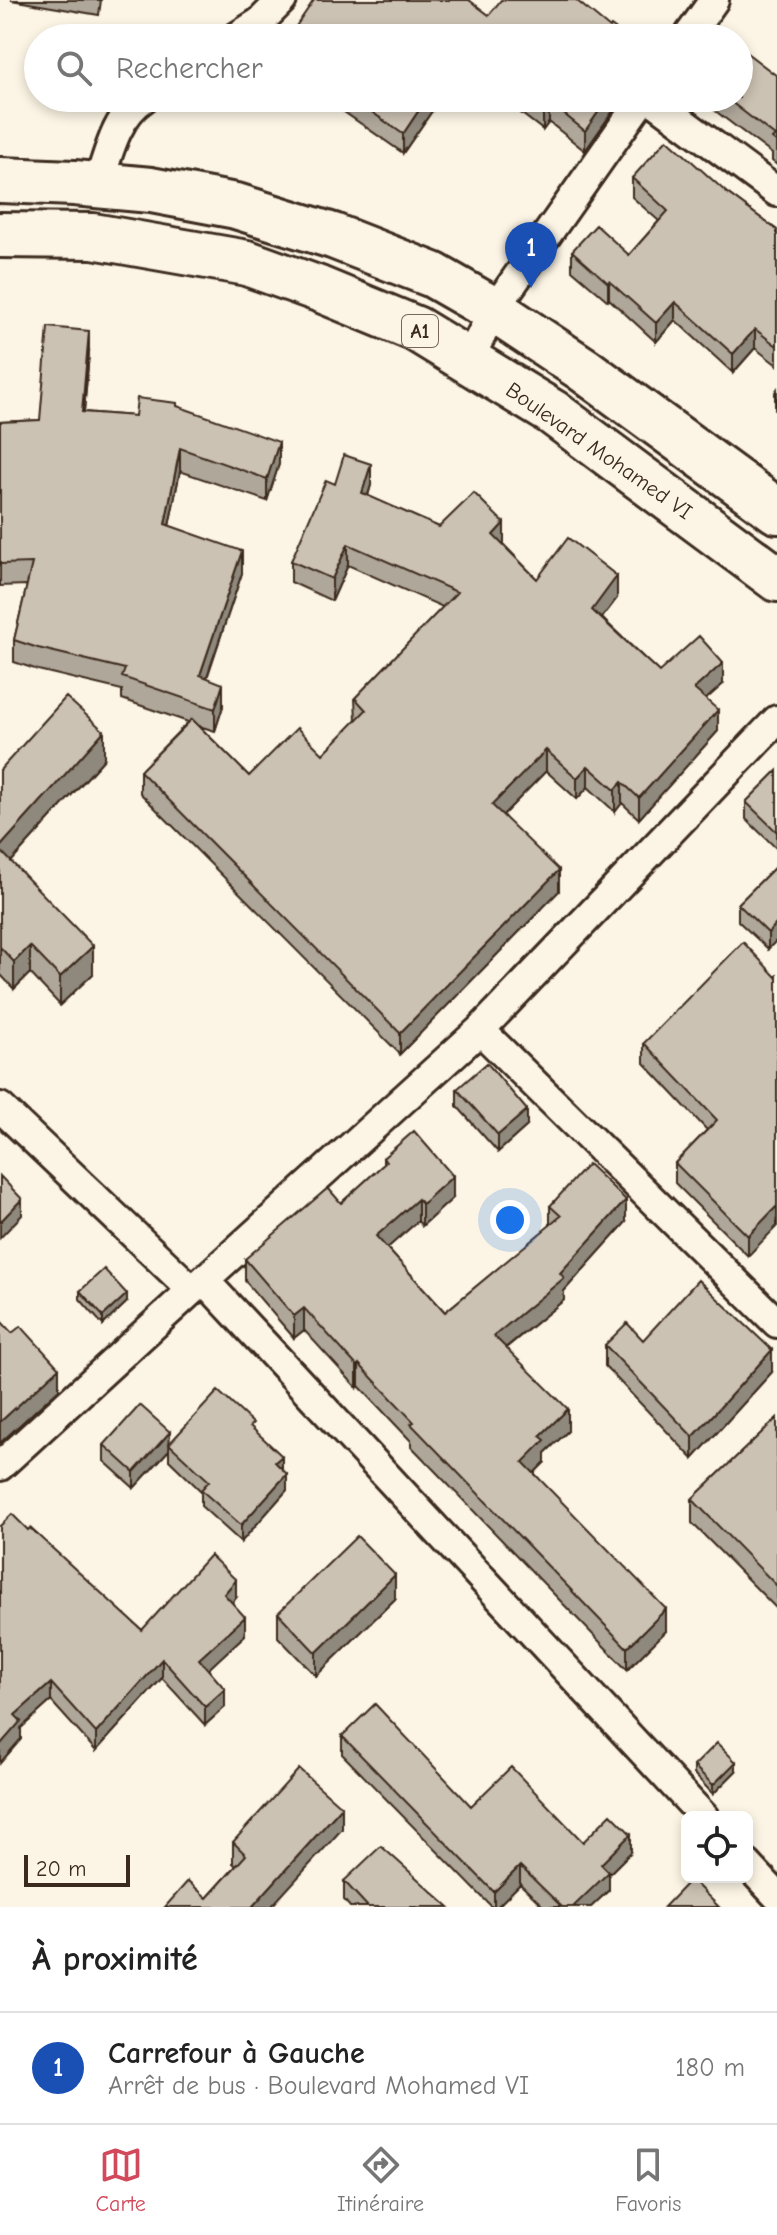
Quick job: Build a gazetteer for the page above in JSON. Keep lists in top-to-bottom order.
{
  "streets": {
    "main road": ["A1", "Boulevard Mohamed VI"]
  },
  "scale_bar": "20 m",
  "page": {
    "search": "Rechercher",
    "pins": "1",
    "scale": "20 m",
    "heading": "À proximité",
    "list": [
      {
        "mark": "1",
        "name": "Carrefour à Gauche",
        "note": "Arrêt de bus · Boulevard Mohamed VI",
        "value": "180 m"
      }
    ],
    "nav": ["Carte", "Itinéraire", "Favoris"]
  }
}
